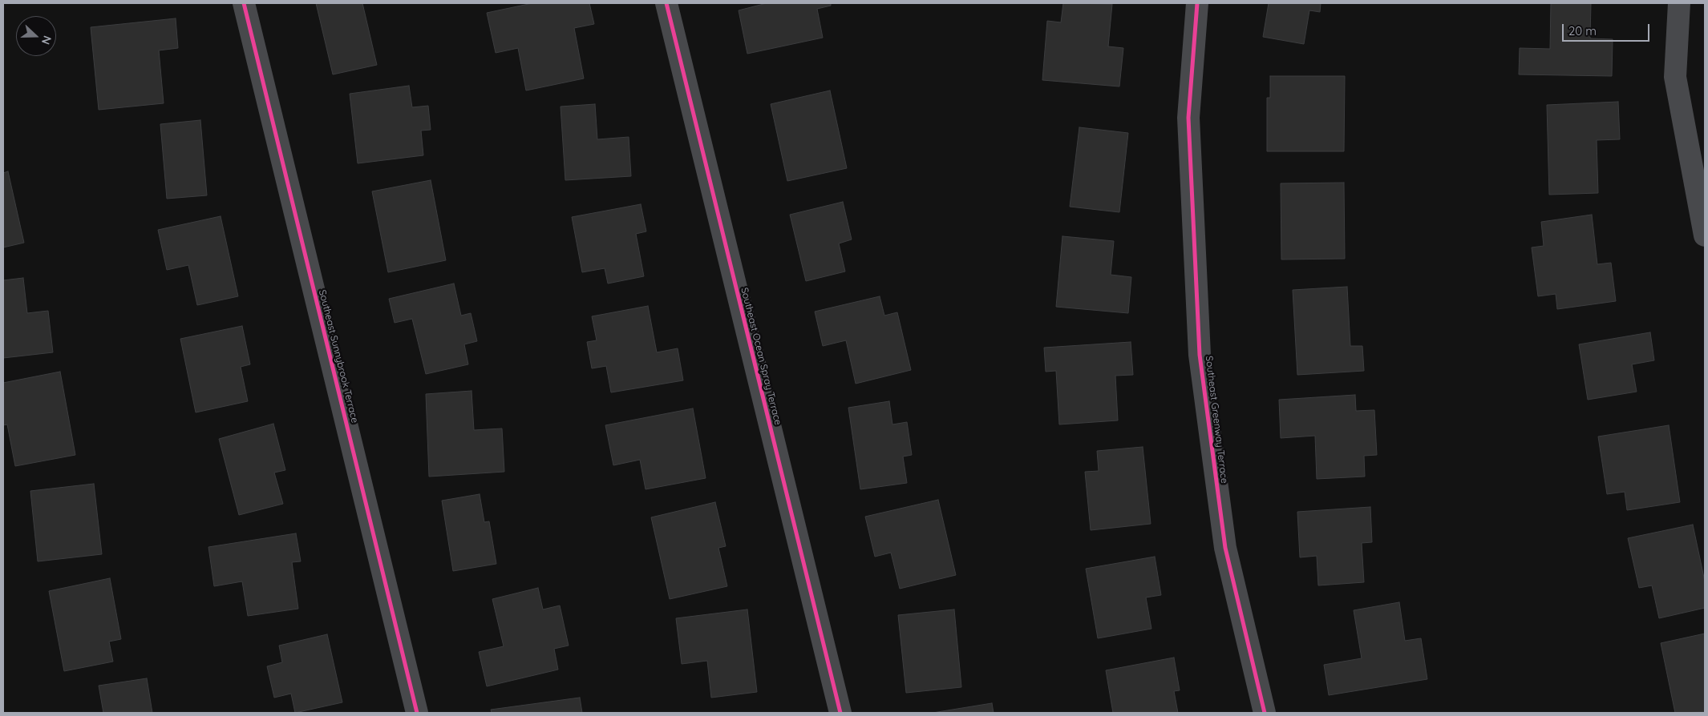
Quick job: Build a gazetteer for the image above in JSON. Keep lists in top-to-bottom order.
{
  "streets": {
    "street": ["Southeast Sunnybrook Terrace", "Southeast Ocean Spray Terrace", "Southeast Greenway Terrace"]
  },
  "scale_bar": "20 m",
  "north": "right"
}
